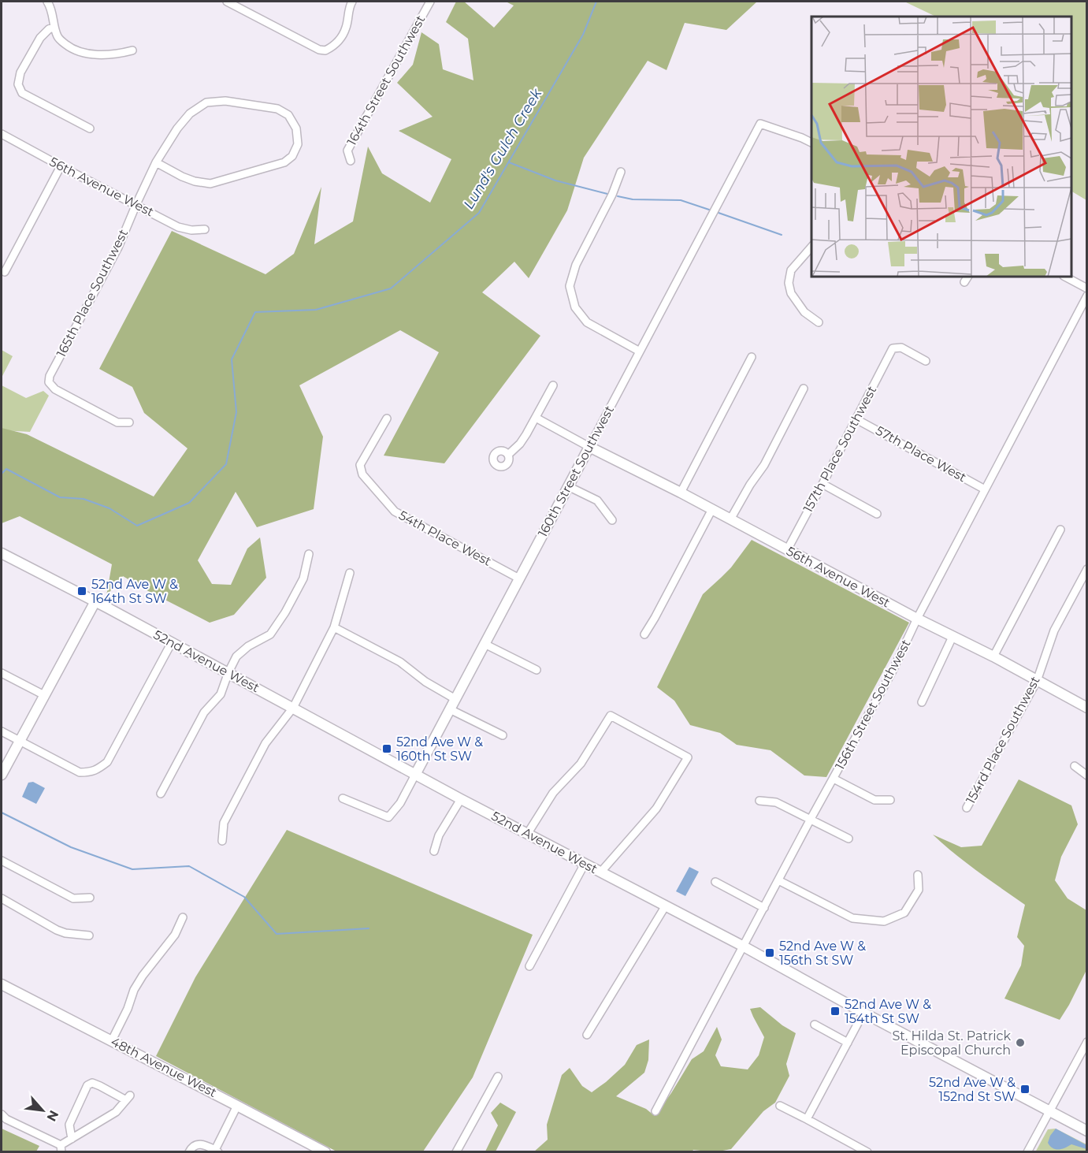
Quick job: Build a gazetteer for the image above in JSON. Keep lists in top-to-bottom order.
{
  "streets": {
    "street": [
      "164th Street Southwest",
      "56th Avenue West",
      "165th Place Southwest",
      "157th Place Southwest",
      "57th Place West",
      "160th Street Southwest",
      "54th Place West",
      "52nd Avenue West",
      "156th Street Southwest",
      "154rd Place Southwest",
      "48th Avenue West"
    ]
  },
  "crossings": [
    ["56th Avenue West", "165th Place Southwest"],
    ["56th Avenue West", "157th Place Southwest"],
    ["56th Avenue West", "160th Street Southwest"],
    ["56th Avenue West", "156th Street Southwest"],
    ["56th Avenue West", "154rd Place Southwest"],
    ["157th Place Southwest", "57th Place West"],
    ["57th Place West", "156th Street Southwest"],
    ["160th Street Southwest", "54th Place West"],
    ["160th Street Southwest", "52nd Avenue West"],
    ["52nd Avenue West", "156th Street Southwest"]
  ],
  "water": ["Lund's Gulch Creek"],
  "places": {
    "transit": [
      "52nd Ave W & 164th St SW",
      "52nd Ave W & 160th St SW",
      "52nd Ave W & 156th St SW",
      "52nd Ave W & 154th St SW",
      "52nd Ave W & 152nd St SW"
    ],
    "other": ["St. Hilda St. Patrick Episcopal Church"]
  },
  "north": "bottom right"
}
